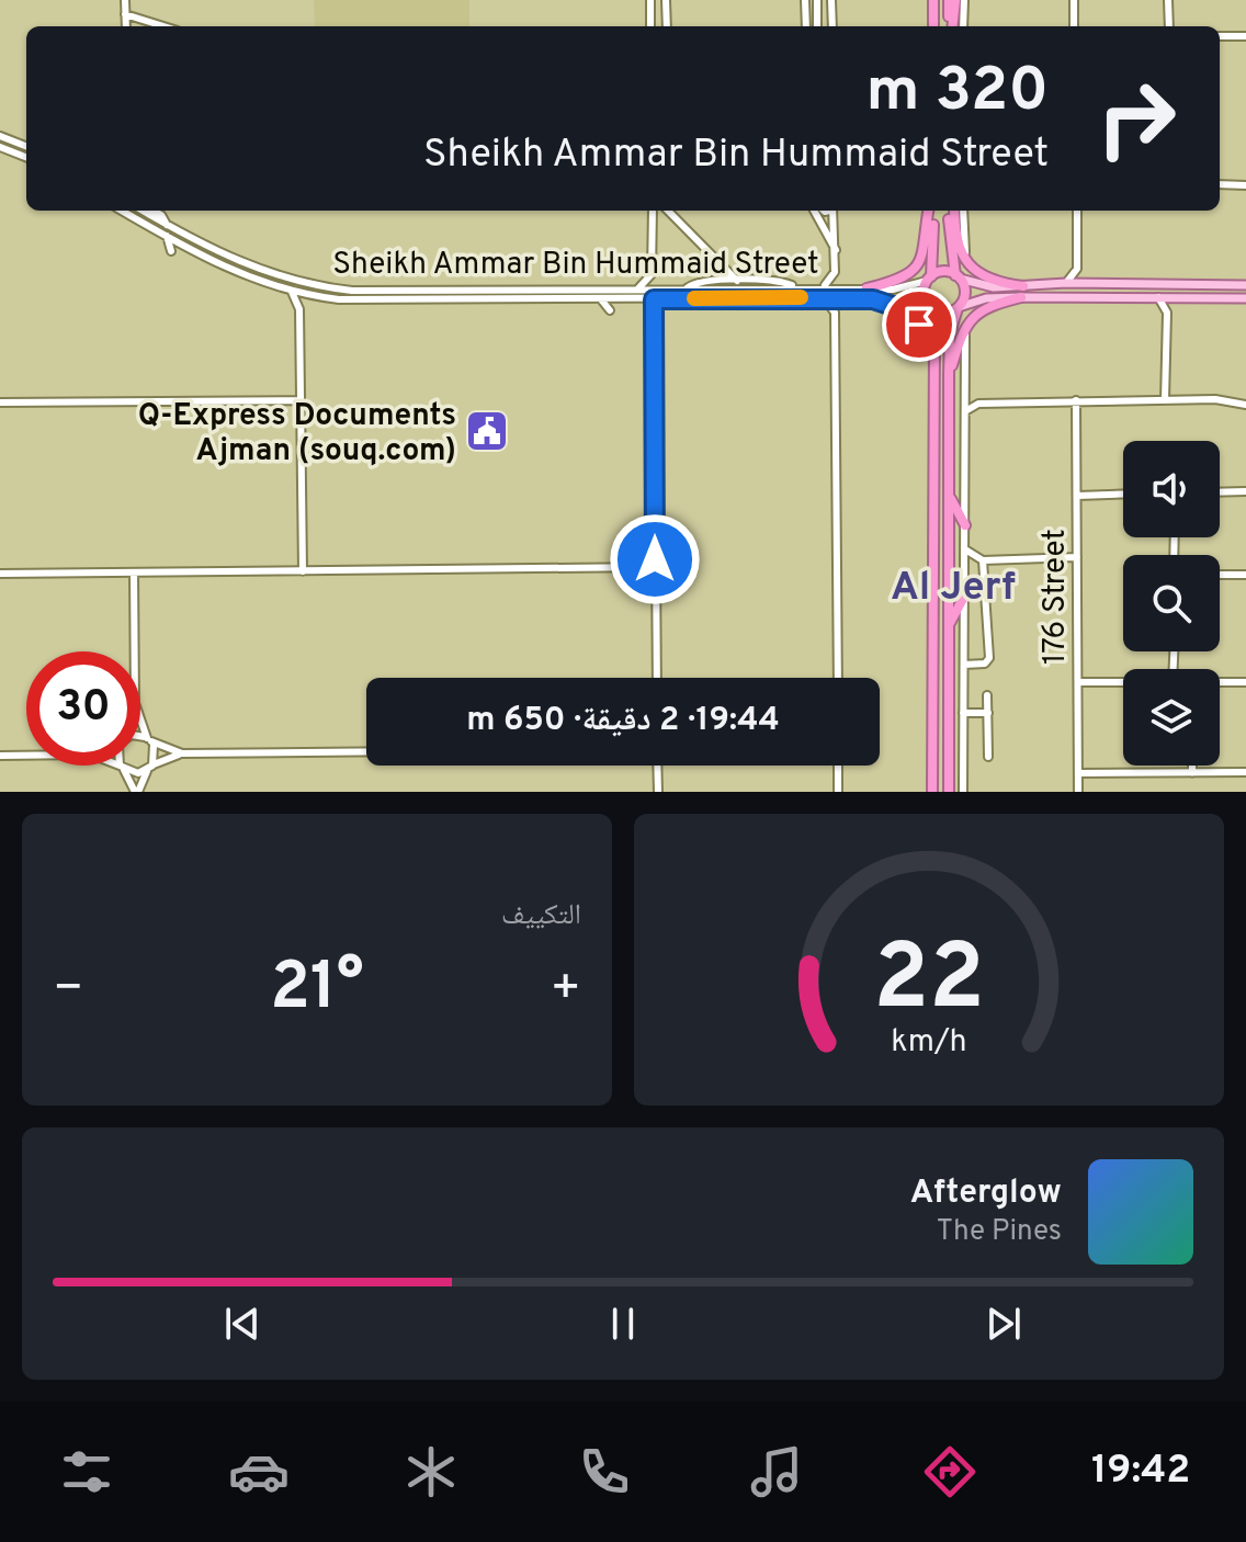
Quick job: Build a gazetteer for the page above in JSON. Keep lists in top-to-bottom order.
{
  "streets": {
    "street": ["Sheikh Ammar Bin Hummaid Street", "176 Street"]
  },
  "districts": ["Al Jerf"],
  "places": {
    "public building": ["Q-Express Documents Ajman (souq.com)"]
  },
  "page": {
    "turn": ["320 m", "Sheikh Ammar Bin Hummaid Street"],
    "limit": "30",
    "trip": "19:44 · 2 دقيقة · 650 m",
    "tile": "التكييف",
    "heat": ["−", "21°", "+"],
    "song": ["Afterglow", "The Pines"],
    "tabs": "19:42",
    "gauge": ["22", "km/h"]
  }
}
